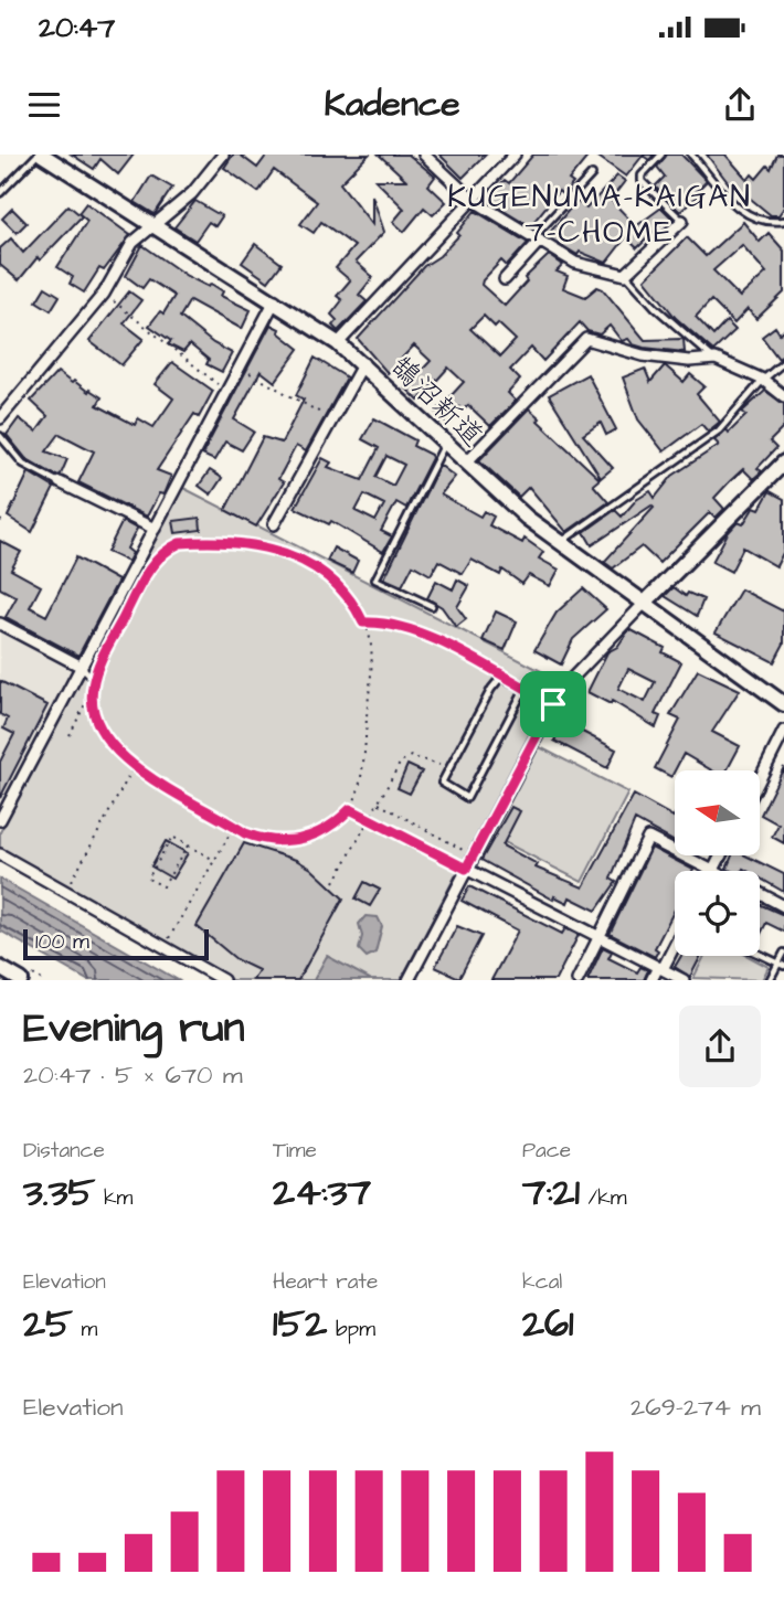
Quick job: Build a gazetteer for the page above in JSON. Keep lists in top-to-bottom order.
{
  "streets": {
    "street": ["鵠沼新道"]
  },
  "districts": ["KUGENUMA-KAIGAN 7-CHOME"],
  "scale_bar": "100 m",
  "north": "left",
  "page": {
    "status": "20:47",
    "header": "Kadence",
    "scale": "100 m",
    "heading": ["Evening run", "20:47 · 5 × 670 m"],
    "stats": [
      ["Distance", "3.35 km"],
      ["Time", "24:37"],
      ["Pace", "7:21 /km"],
      ["Elevation", "25 m"],
      ["Heart rate", "152 bpm"],
      ["kcal", "261"]
    ],
    "chart": ["Elevation", "269–274 m"]
  }
}
